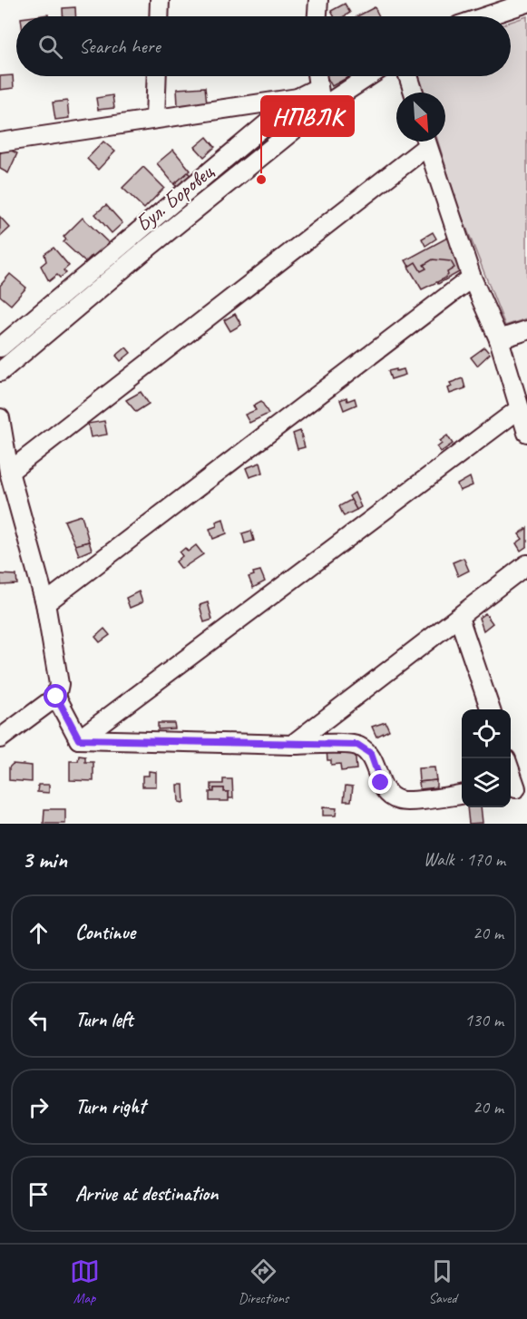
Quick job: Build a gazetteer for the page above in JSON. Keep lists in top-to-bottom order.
{
  "streets": {
    "street": ["Бул. Боровец"]
  },
  "places": ["НПВЛК"],
  "north": "bottom right",
  "page": {
    "search": "Search here",
    "heading": ["3 min", "Walk · 170 m"],
    "list": [
      ["Continue", "20 m"],
      ["Turn left", "130 m"],
      ["Turn right", "20 m"],
      "Arrive at destination"
    ],
    "nav": ["Map", "Directions", "Saved"]
  }
}
